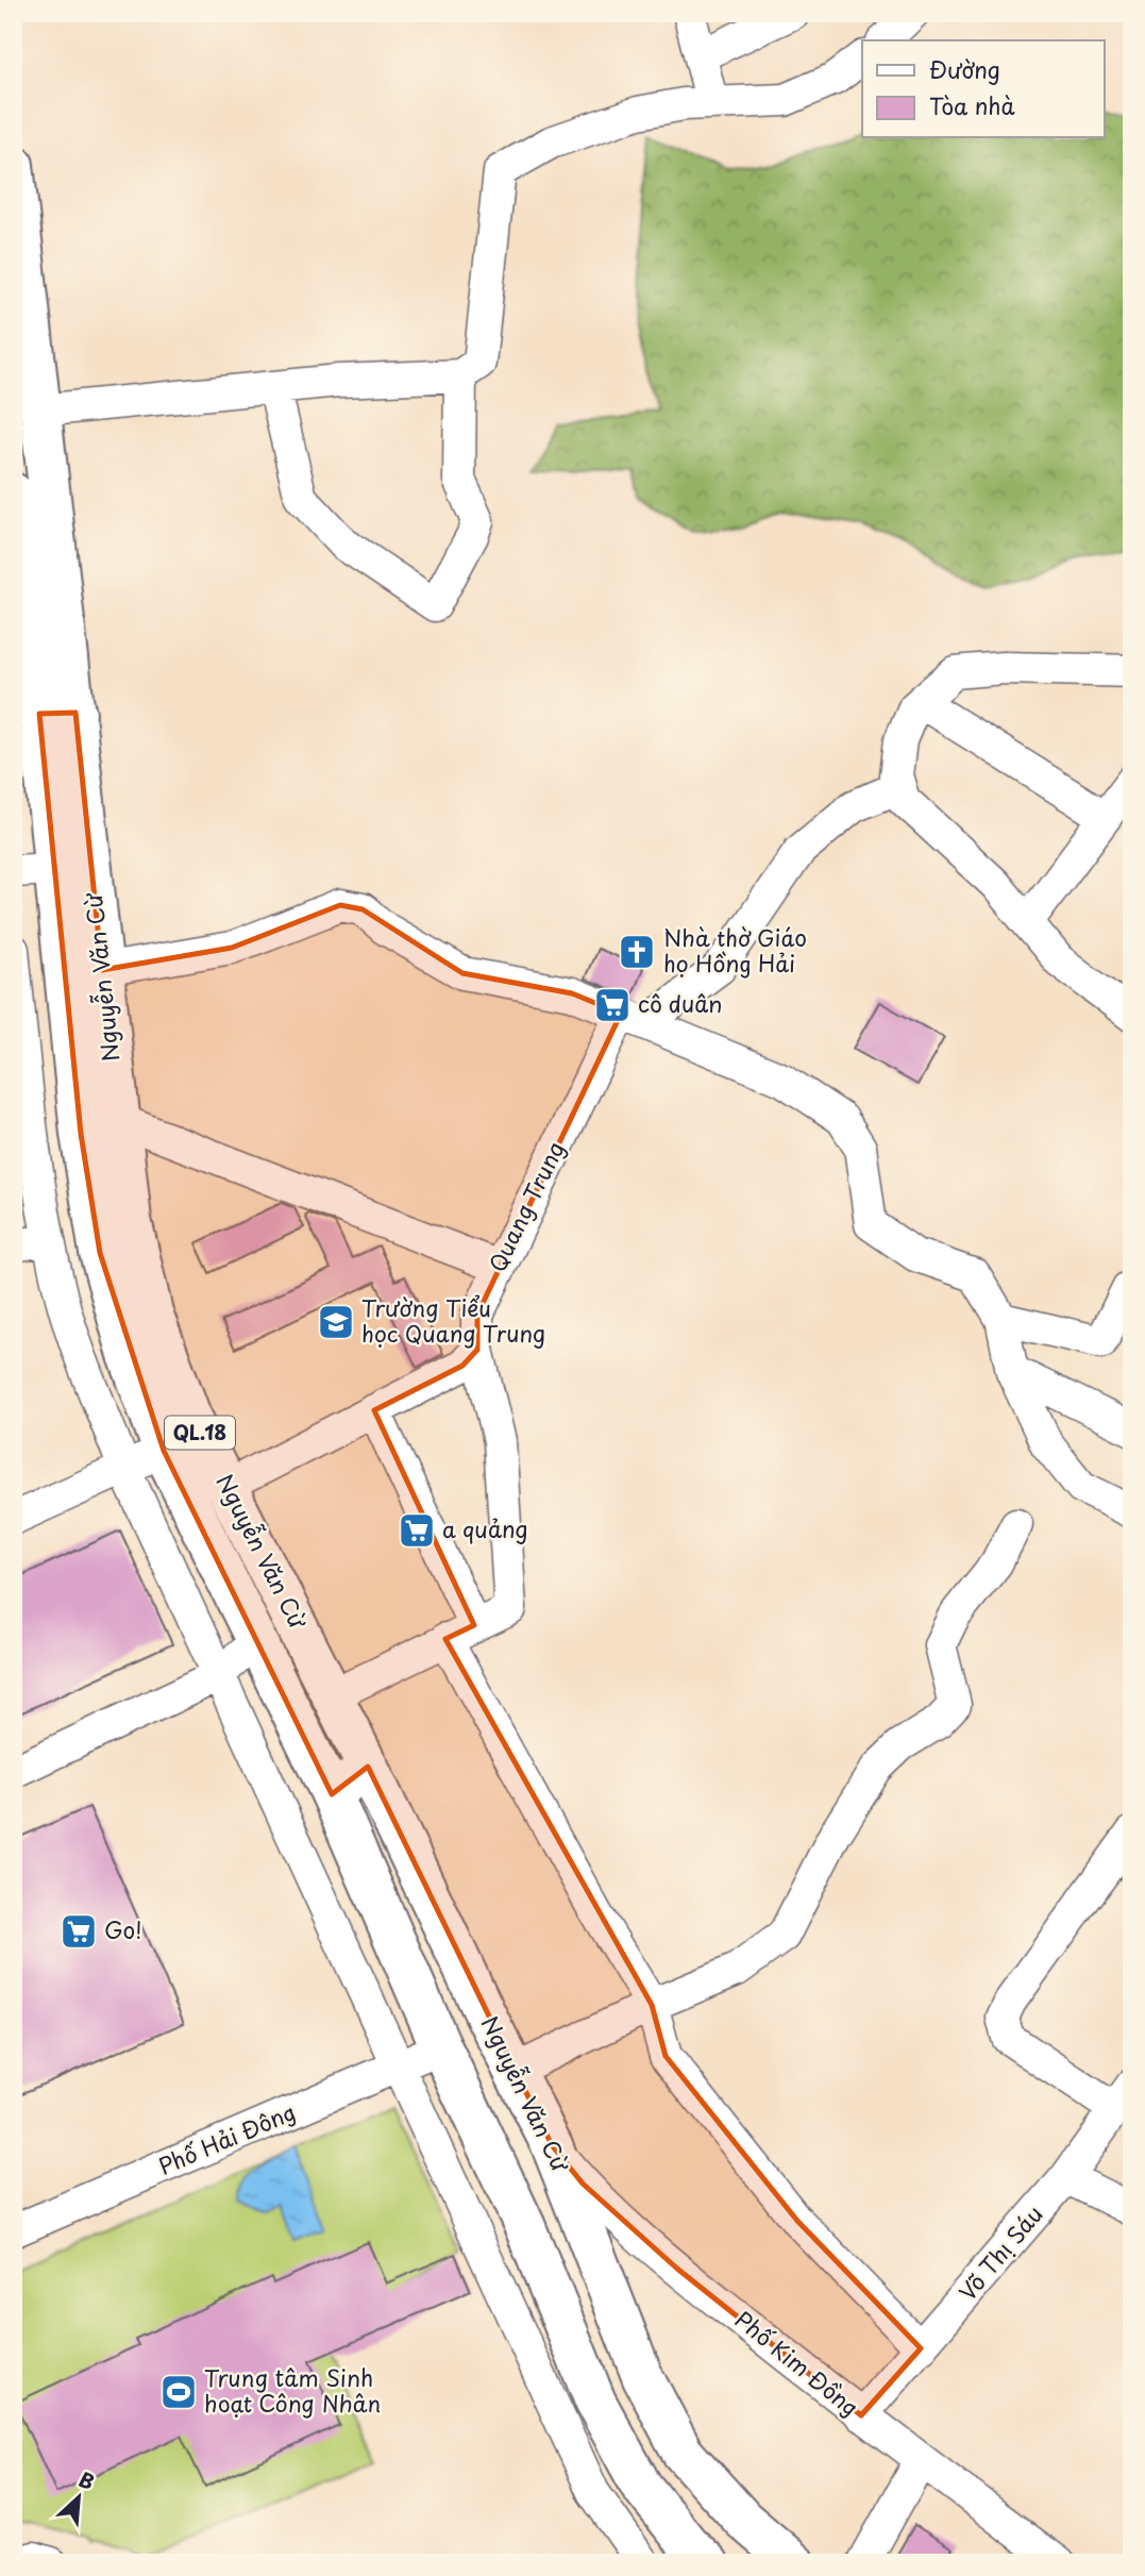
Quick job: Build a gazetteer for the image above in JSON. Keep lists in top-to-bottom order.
{
  "streets": {
    "main road": ["Nguyễn Văn Cừ", "QL.18"],
    "street": [
      "Quang Trung",
      "Phố Hải Đông",
      "Võ Thị Sáu",
      "Phố Kim Đồng"
    ]
  },
  "crossings": [
    ["Nguyễn Văn Cừ", "Phố Hải Đông"],
    ["Nguyễn Văn Cừ", "Phố Kim Đồng"],
    ["Võ Thị Sáu", "Phố Kim Đồng"]
  ],
  "places": {
    "church": ["Nhà thờ Giáo họ Hồng Hải"],
    "supermarket": ["cô duân", "a quảng", "Go!"],
    "school or university": ["Trường Tiểu học Quang Trung"],
    "sports": ["Trung tâm Sinh hoạt Công Nhân"]
  },
  "legend": ["Đường", "Tòa nhà"],
  "north": "top right"
}
